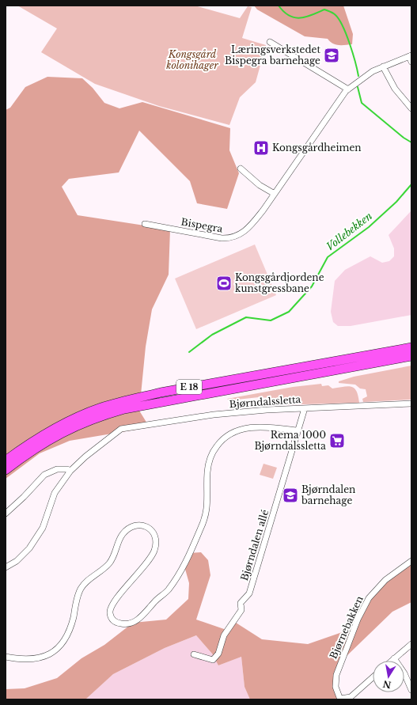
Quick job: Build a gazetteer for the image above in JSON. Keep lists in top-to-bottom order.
{
  "streets": {
    "highway": ["E 18"],
    "street": [
      "Bispegra",
      "Bjørndalssletta",
      "Bjørndalen allé",
      "Bjørnebakken"
    ]
  },
  "crossings": [
    ["Bjørndalssletta", "Bjørndalen allé"]
  ],
  "water": ["Vollebekken"],
  "parks": ["Kongsgård kolonihager"],
  "places": {
    "school or university": ["Læringsverkstedet Bispegra barnehage", "Bjørndalen barnehage"],
    "hospital": ["Kongsgårdheimen"],
    "sports": ["Kongsgårdjordene kunstgressbane"],
    "supermarket": ["Rema 1000 Bjørndalssletta"]
  },
  "north": "bottom"
}
